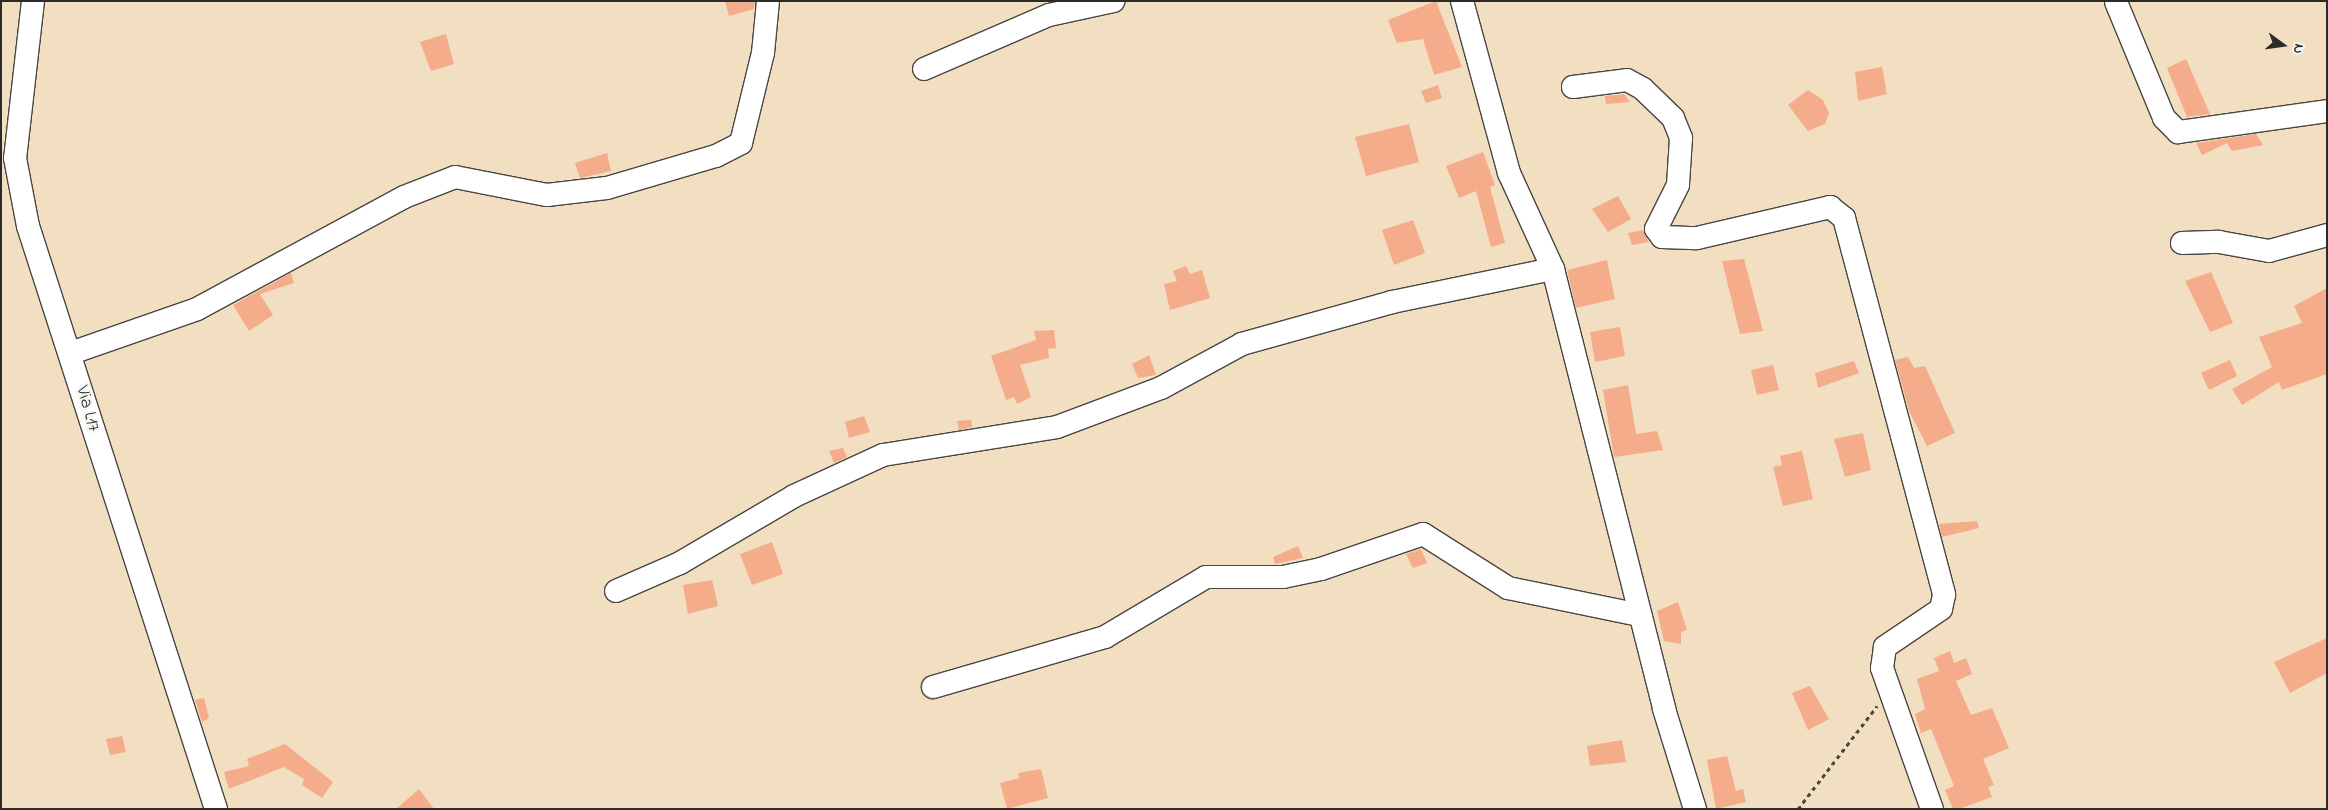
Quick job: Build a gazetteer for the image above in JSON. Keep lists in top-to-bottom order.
{
  "streets": {
    "street": ["Via L17"]
  },
  "north": "right"
}
